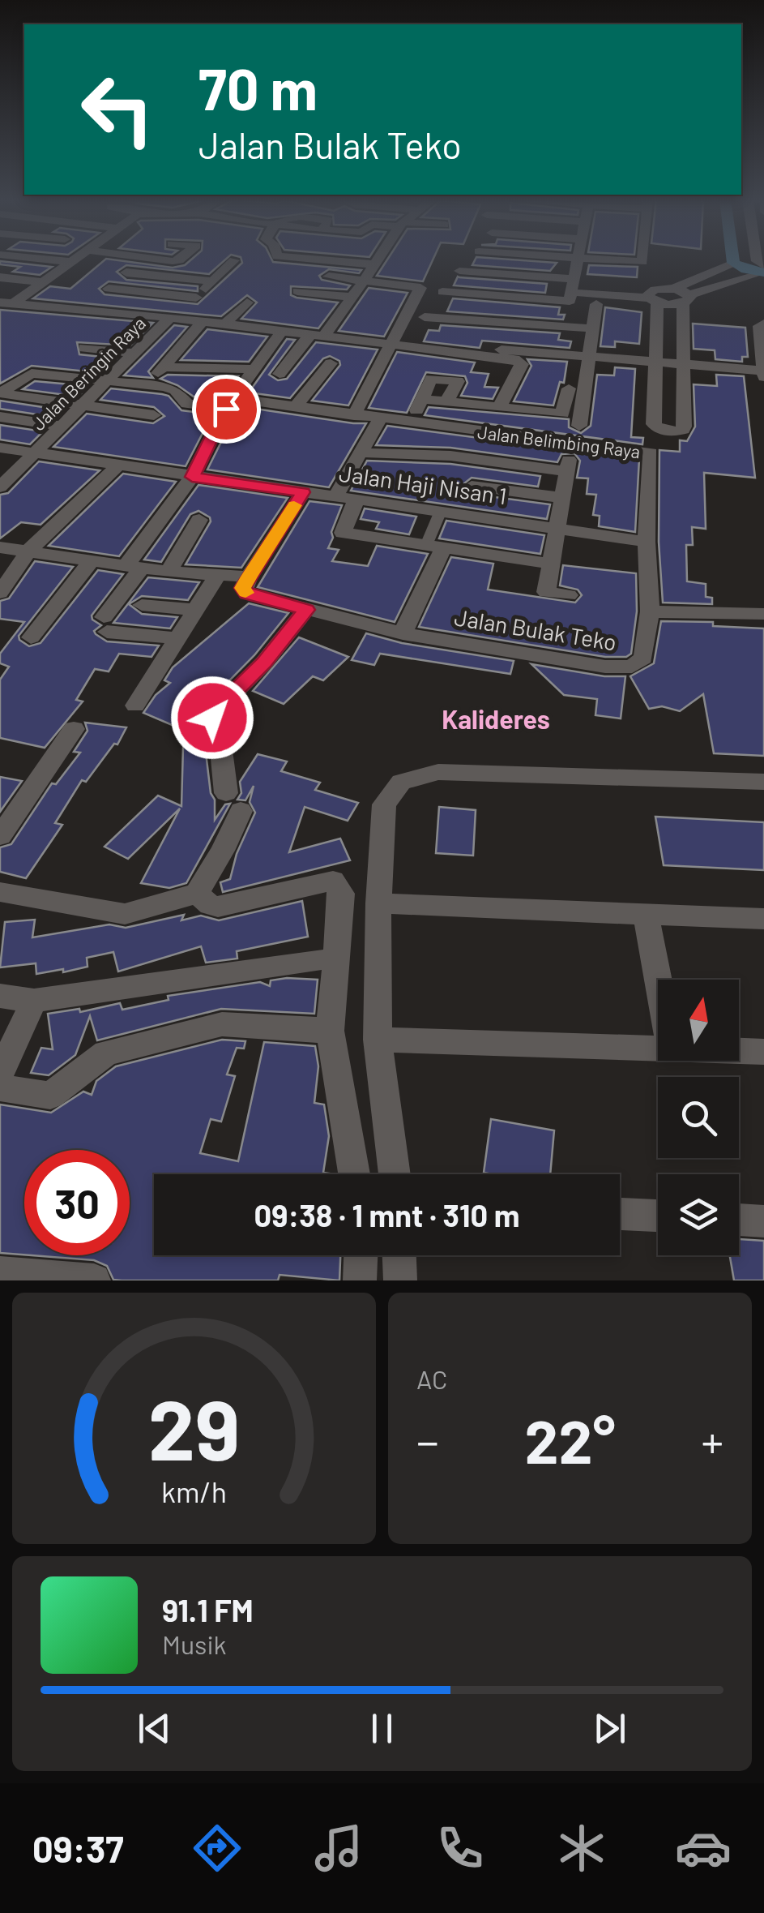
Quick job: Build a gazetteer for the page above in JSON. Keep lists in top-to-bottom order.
{
  "streets": {
    "street": [
      "Jalan Beringin Raya",
      "Jalan Belimbing Raya",
      "Jalan Haji Nisan 1",
      "Jalan Bulak Teko"
    ]
  },
  "crossings": [
    ["Jalan Beringin Raya", "Jalan Haji Nisan 1"],
    ["Jalan Belimbing Raya", "Jalan Haji Nisan 1"],
    ["Jalan Belimbing Raya", "Jalan Bulak Teko"]
  ],
  "districts": ["Kalideres"],
  "north": "top",
  "page": {
    "turn": ["70 m", "Jalan Bulak Teko"],
    "limit": "30",
    "trip": "09:38 · 1 mnt · 310 m",
    "tile": "AC",
    "heat": ["−", "22°", "+"],
    "song": ["91.1 FM", "Musik"],
    "tabs": "09:37",
    "gauge": ["29", "km/h"]
  }
}
